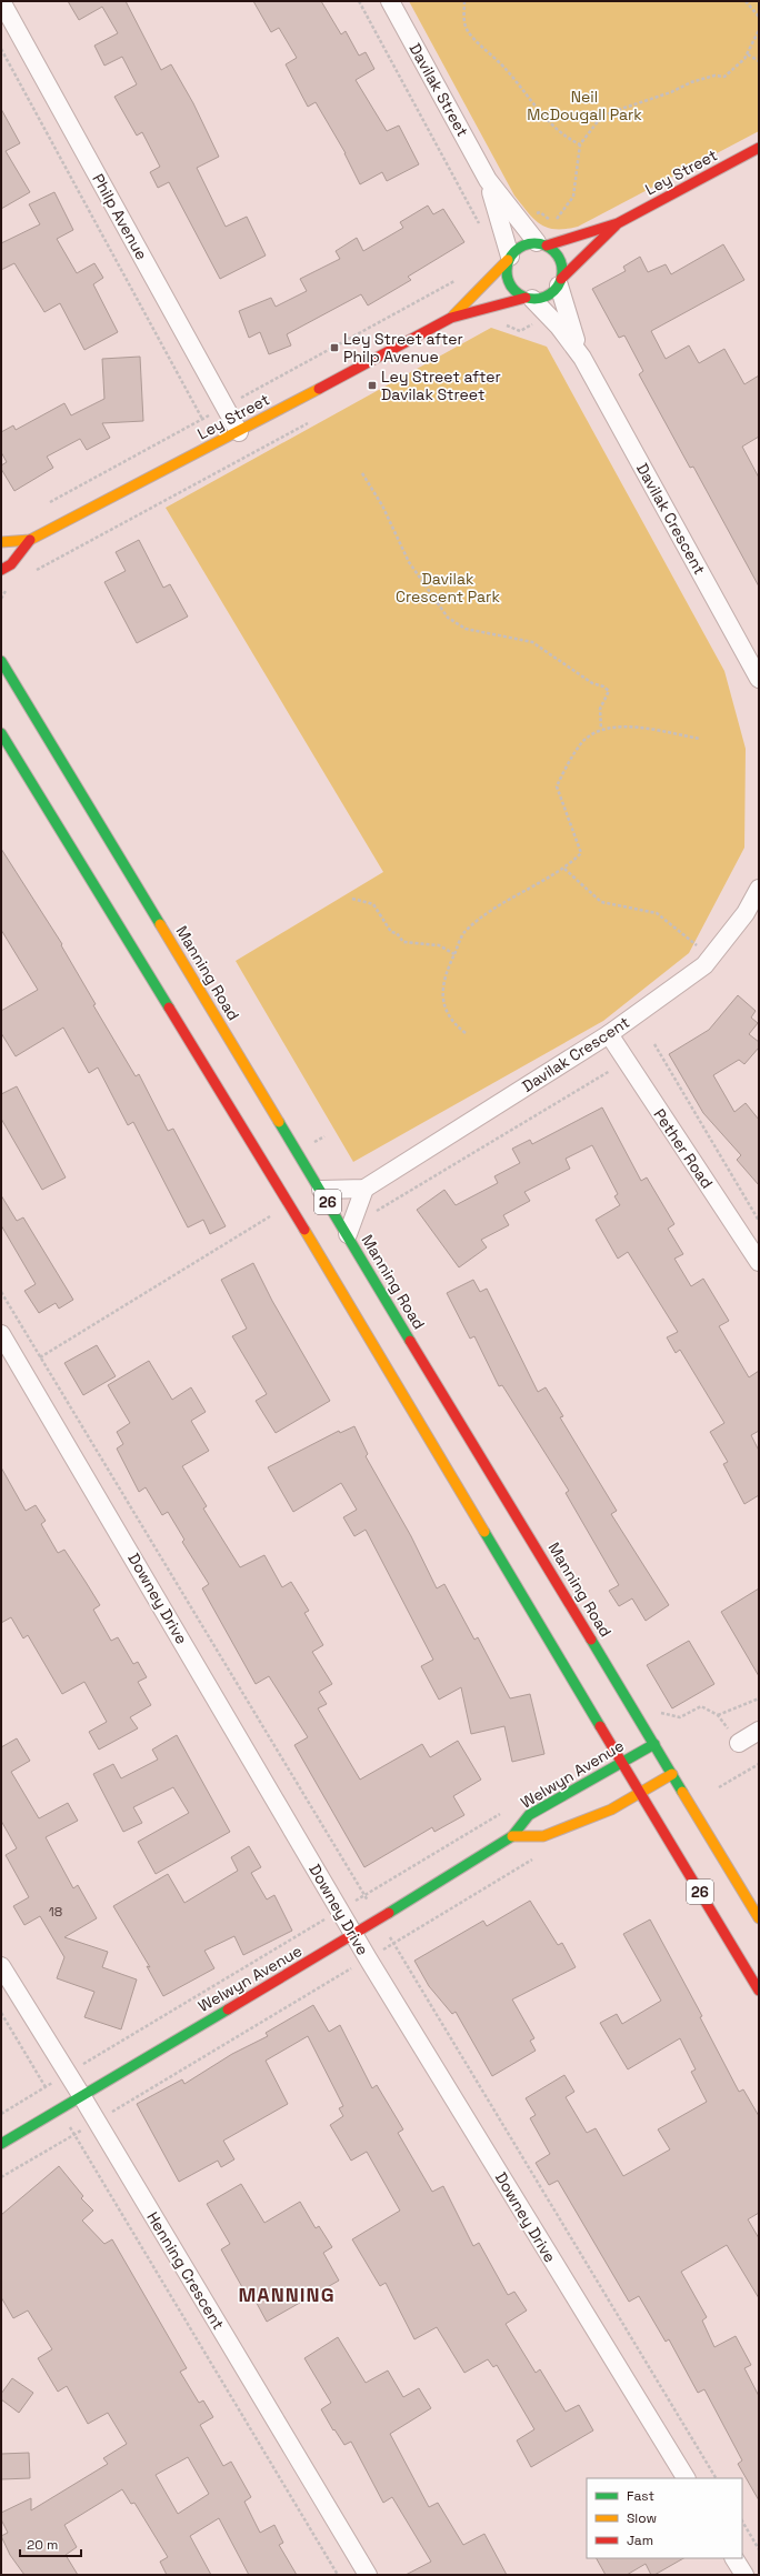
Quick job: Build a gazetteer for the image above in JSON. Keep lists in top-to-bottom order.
{
  "streets": {
    "main road": [
      "Ley Street",
      "Manning Road",
      "26",
      "Welwyn Avenue"
    ],
    "street": [
      "Davilak Street",
      "Philp Avenue",
      "Davilak Crescent",
      "Pether Road",
      "Downey Drive",
      "Henning Crescent"
    ]
  },
  "crossings": [
    ["Davilak Street", "Ley Street"],
    ["Davilak Street", "Davilak Crescent"],
    ["Ley Street", "Philp Avenue"],
    ["Ley Street", "Davilak Crescent"],
    ["Davilak Crescent", "Pether Road"],
    ["Manning Road", "Welwyn Avenue"],
    ["26", "Welwyn Avenue"],
    ["Downey Drive", "Welwyn Avenue"],
    ["Welwyn Avenue", "Henning Crescent"]
  ],
  "districts": ["MANNING"],
  "parks": ["Neil McDougall Park", "Davilak Crescent Park"],
  "places": {
    "transit": ["Ley Street after Philp Avenue", "Ley Street after Davilak Street"]
  },
  "house_numbers": ["18"],
  "legend": ["Fast", "Slow", "Jam"],
  "scale_bar": "20 m"
}
